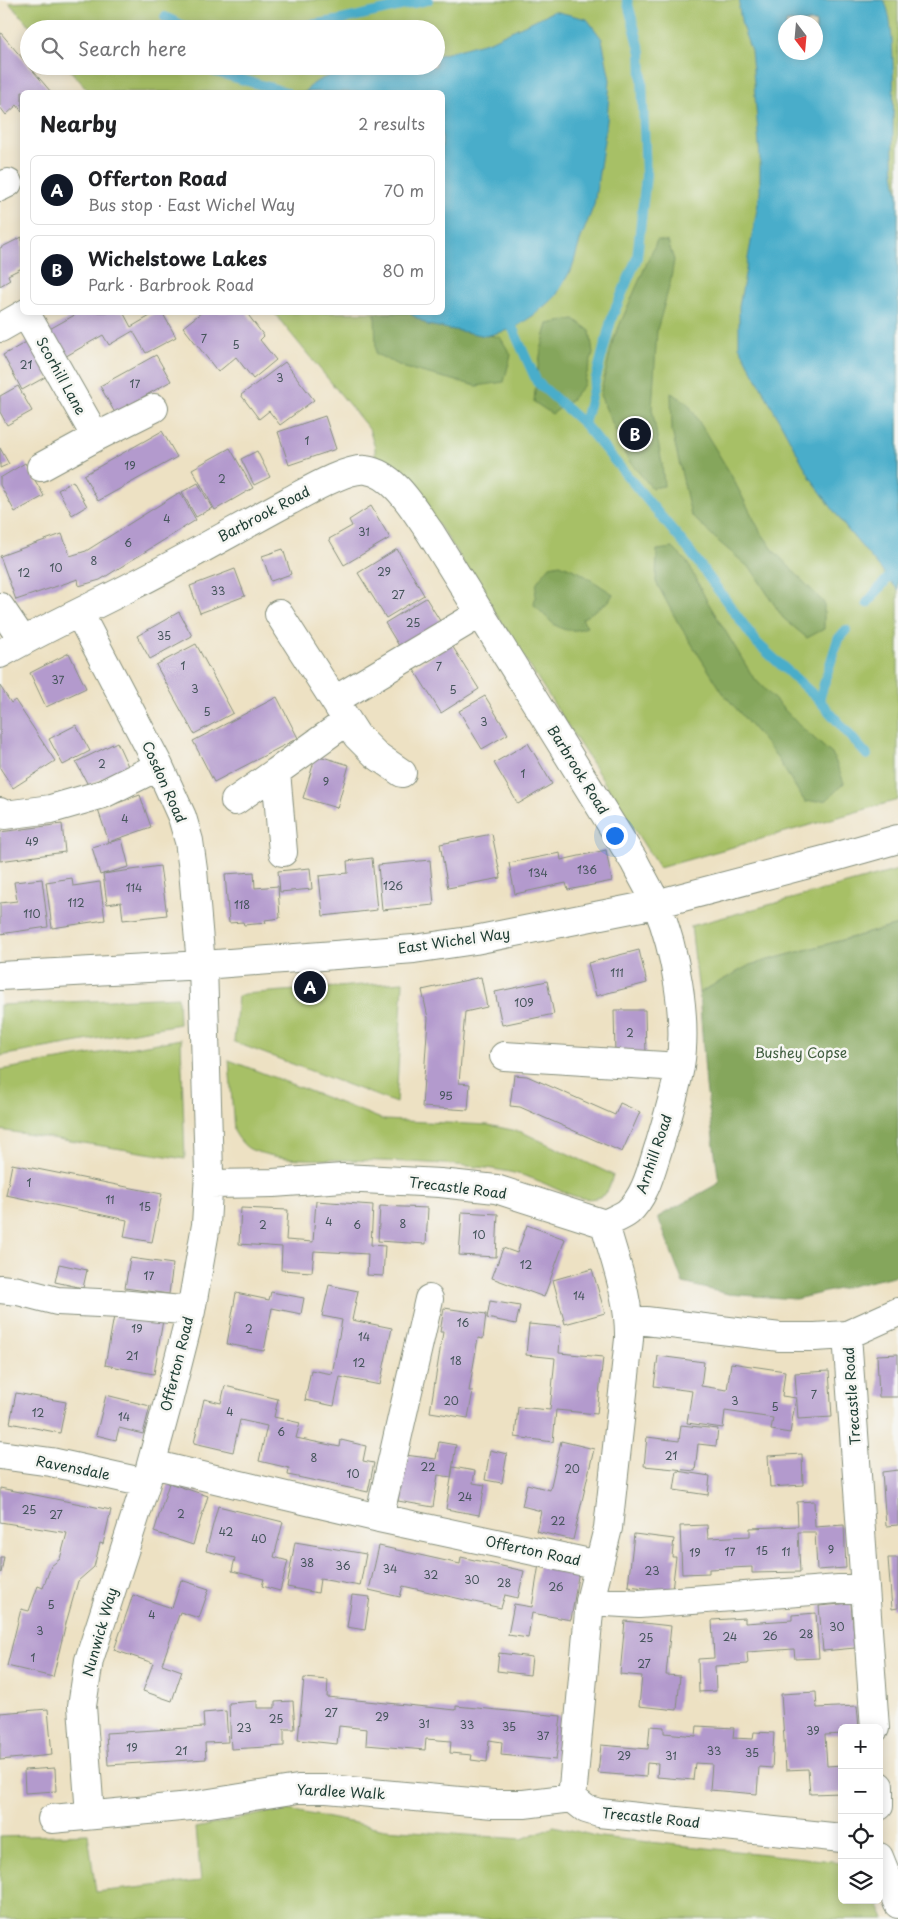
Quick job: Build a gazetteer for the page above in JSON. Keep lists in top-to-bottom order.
{
  "streets": {
    "street": [
      "Scorhill Lane",
      "Barbrook Road",
      "Cosdon Road",
      "East Wichel Way",
      "Arnhill Road",
      "Trecastle Road",
      "Offerton Road",
      "Ravensdale",
      "Nunwick Way",
      "Yardlee Walk"
    ]
  },
  "crossings": [
    ["Barbrook Road", "Cosdon Road"],
    ["Barbrook Road", "East Wichel Way"],
    ["Barbrook Road", "Arnhill Road"],
    ["Cosdon Road", "East Wichel Way"],
    ["Cosdon Road", "Offerton Road"],
    ["East Wichel Way", "Arnhill Road"],
    ["East Wichel Way", "Offerton Road"],
    ["Arnhill Road", "Trecastle Road"],
    ["Trecastle Road", "Offerton Road"],
    ["Trecastle Road", "Yardlee Walk"],
    ["Offerton Road", "Ravensdale"],
    ["Offerton Road", "Nunwick Way"],
    ["Ravensdale", "Nunwick Way"],
    ["Nunwick Way", "Yardlee Walk"]
  ],
  "parks": ["Bushey Copse"],
  "house_numbers": [
    "7",
    "5",
    "21",
    "3",
    "17",
    "1",
    "19",
    "2",
    "4",
    "31",
    "6",
    "8",
    "10",
    "29",
    "12",
    "33",
    "27",
    "25",
    "35",
    "1",
    "7",
    "37",
    "3",
    "5",
    "5",
    "3",
    "2",
    "1",
    "9",
    "4",
    "49",
    "136",
    "134",
    "126",
    "114",
    "112",
    "118",
    "110",
    "111",
    "109",
    "2",
    "95",
    "1",
    "11",
    "15",
    "4",
    "8",
    "2",
    "6",
    "10",
    "12",
    "17",
    "14",
    "16",
    "19",
    "2",
    "14",
    "21",
    "18",
    "12",
    "7",
    "20",
    "3",
    "5",
    "4",
    "12",
    "14",
    "6",
    "21",
    "8",
    "22",
    "20",
    "10",
    "24",
    "25",
    "2",
    "27",
    "22",
    "42",
    "40",
    "9",
    "15",
    "17",
    "11",
    "19",
    "38",
    "36",
    "34",
    "23",
    "32",
    "30",
    "28",
    "26",
    "5",
    "4",
    "30",
    "3",
    "28",
    "26",
    "24",
    "25",
    "1",
    "27",
    "27",
    "29",
    "25",
    "31",
    "33",
    "35",
    "23",
    "39",
    "37",
    "19",
    "21",
    "33",
    "35",
    "29",
    "31"
  ],
  "north": "bottom",
  "page": {
    "search": "Search here",
    "heading": ["Nearby", "2 results"],
    "list": [
      {
        "mark": "A",
        "name": "Offerton Road",
        "note": "Bus stop · East Wichel Way",
        "value": "70 m"
      },
      {
        "mark": "B",
        "name": "Wichelstowe Lakes",
        "note": "Park · Barbrook Road",
        "value": "80 m"
      }
    ],
    "pins": ["B", "A"],
    "map_buttons": ["+", "−"]
  }
}
